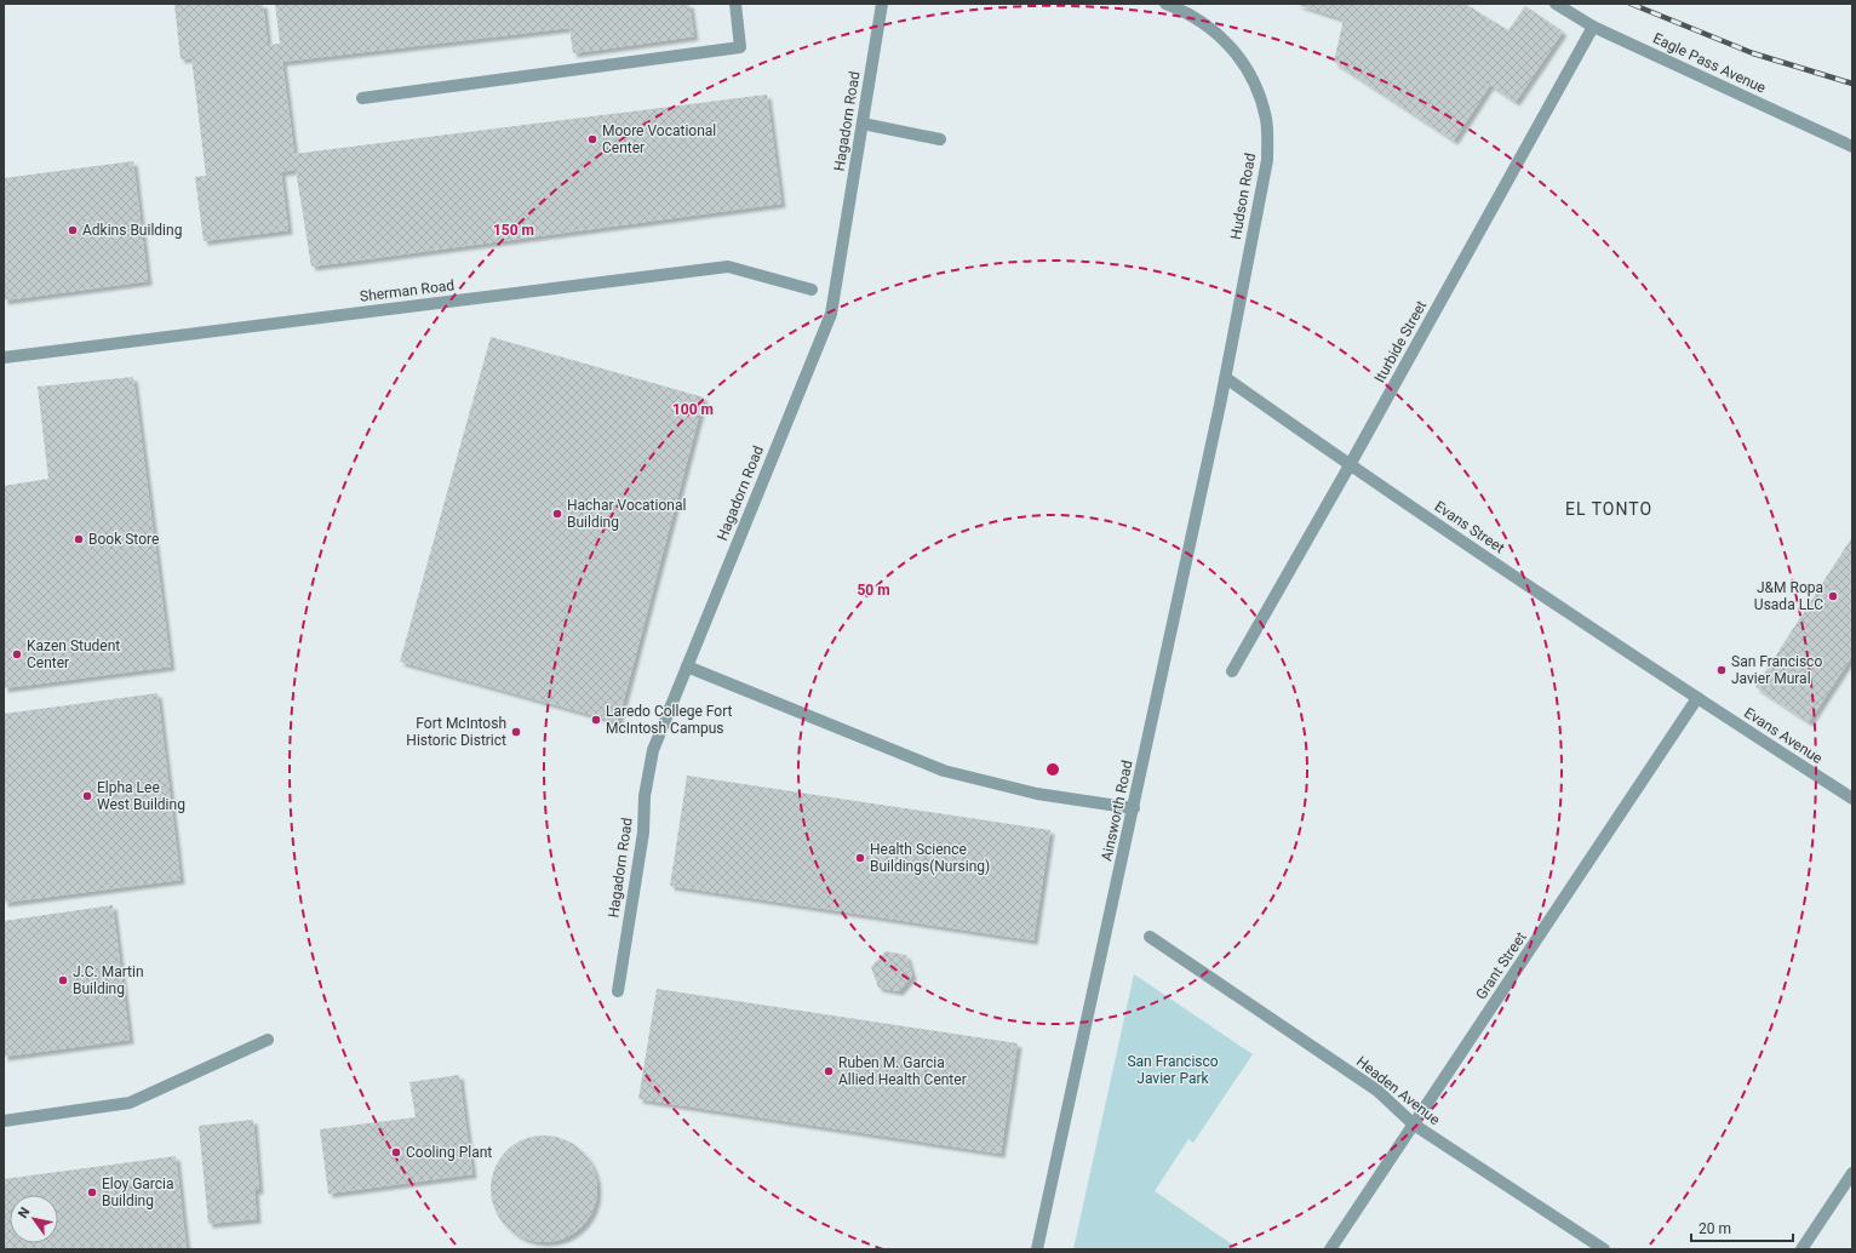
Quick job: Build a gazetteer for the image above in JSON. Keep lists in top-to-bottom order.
{
  "streets": {
    "street": [
      "Eagle Pass Avenue",
      "Hagadorn Road",
      "Hudson Road",
      "Sherman Road",
      "Iturbide Street",
      "Evans Street",
      "Evans Avenue",
      "Ainsworth Road",
      "Grant Street",
      "Headen Avenue"
    ]
  },
  "crossings": [
    ["Eagle Pass Avenue", "Iturbide Street"],
    ["Hudson Road", "Evans Street"],
    ["Hudson Road", "Ainsworth Road"],
    ["Iturbide Street", "Evans Street"],
    ["Evans Street", "Evans Avenue"],
    ["Evans Street", "Ainsworth Road"],
    ["Evans Street", "Grant Street"],
    ["Evans Avenue", "Grant Street"],
    ["Grant Street", "Headen Avenue"]
  ],
  "districts": ["EL TONTO"],
  "parks": ["San Francisco Javier Park"],
  "places": [
    "Moore Vocational Center",
    "Adkins Building",
    "Hachar Vocational Building",
    "Book Store",
    "J&M Ropa Usada LLC",
    "Kazen Student Center",
    "San Francisco Javier Mural",
    "Laredo College Fort McIntosh Campus",
    "Fort McIntosh Historic District",
    "Elpha Lee West Building",
    "Health Science Buildings(Nursing)",
    "J.C. Martin Building",
    "Ruben M. Garcia Allied Health Center",
    "Cooling Plant",
    "Eloy Garcia Building"
  ],
  "scale_bar": "20 m",
  "north": "top left",
  "rings": ["150 m", "100 m", "50 m"]
}
